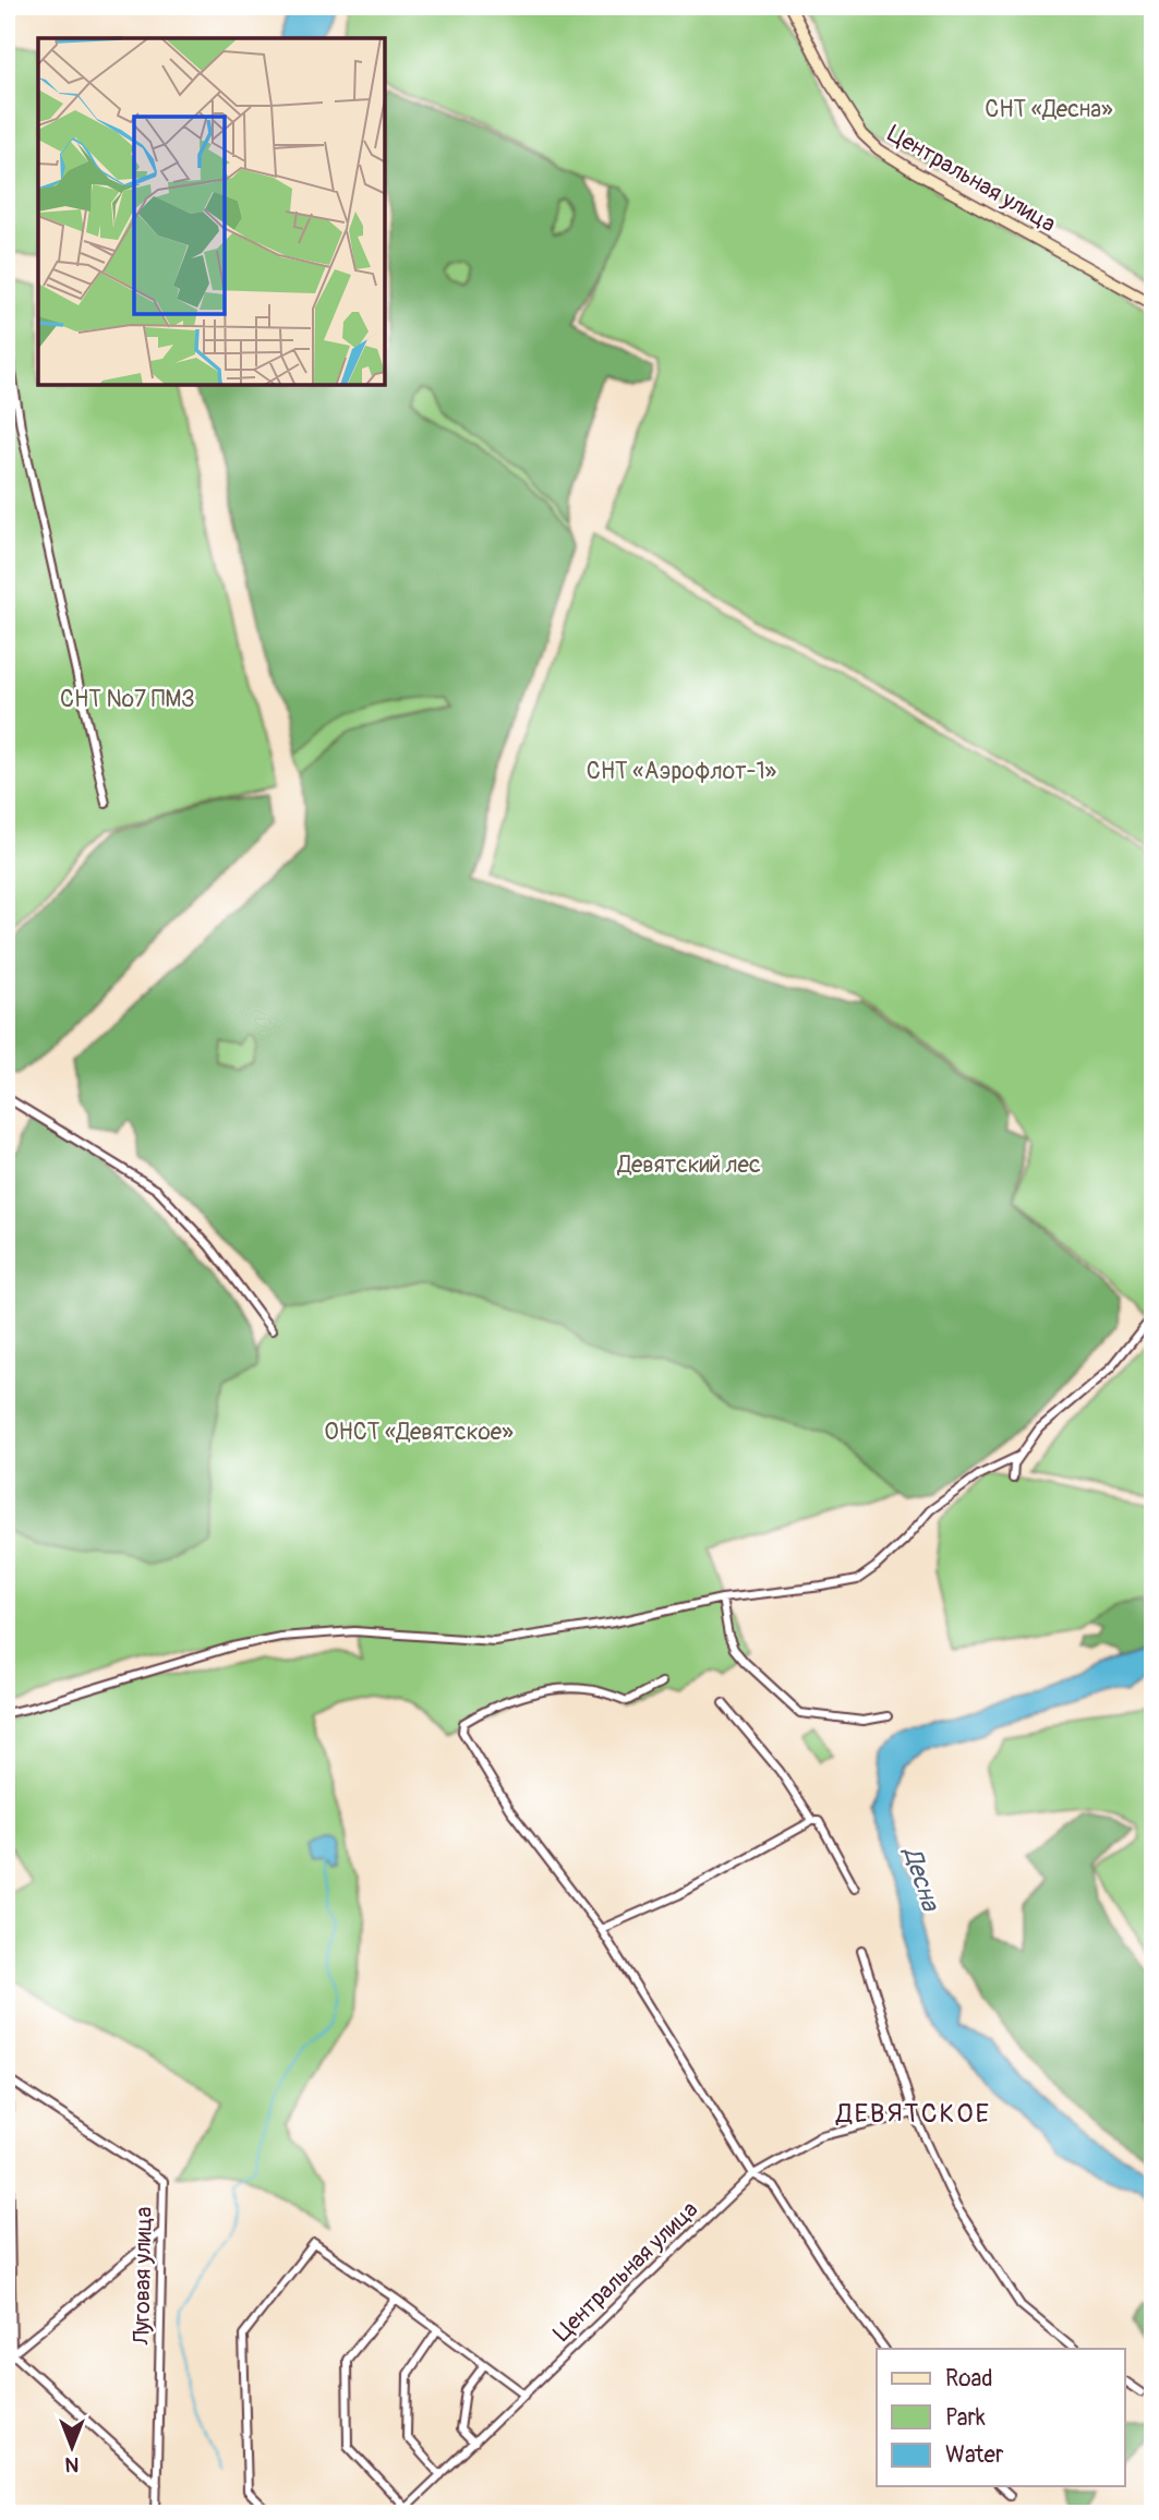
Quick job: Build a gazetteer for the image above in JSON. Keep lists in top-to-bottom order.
{
  "streets": {
    "street": ["Центральная улица", "Луговая улица"]
  },
  "districts": ["ДЕВЯТСКОЕ"],
  "water": ["Десна"],
  "parks": [
    "СНТ «Десна»",
    "СНТ №7 ПМЗ",
    "СНТ «Аэрофлот-1»",
    "Девятский лес",
    "ОНСТ «Девятское»"
  ],
  "legend": ["Road", "Park", "Water"],
  "north": "bottom"
}
